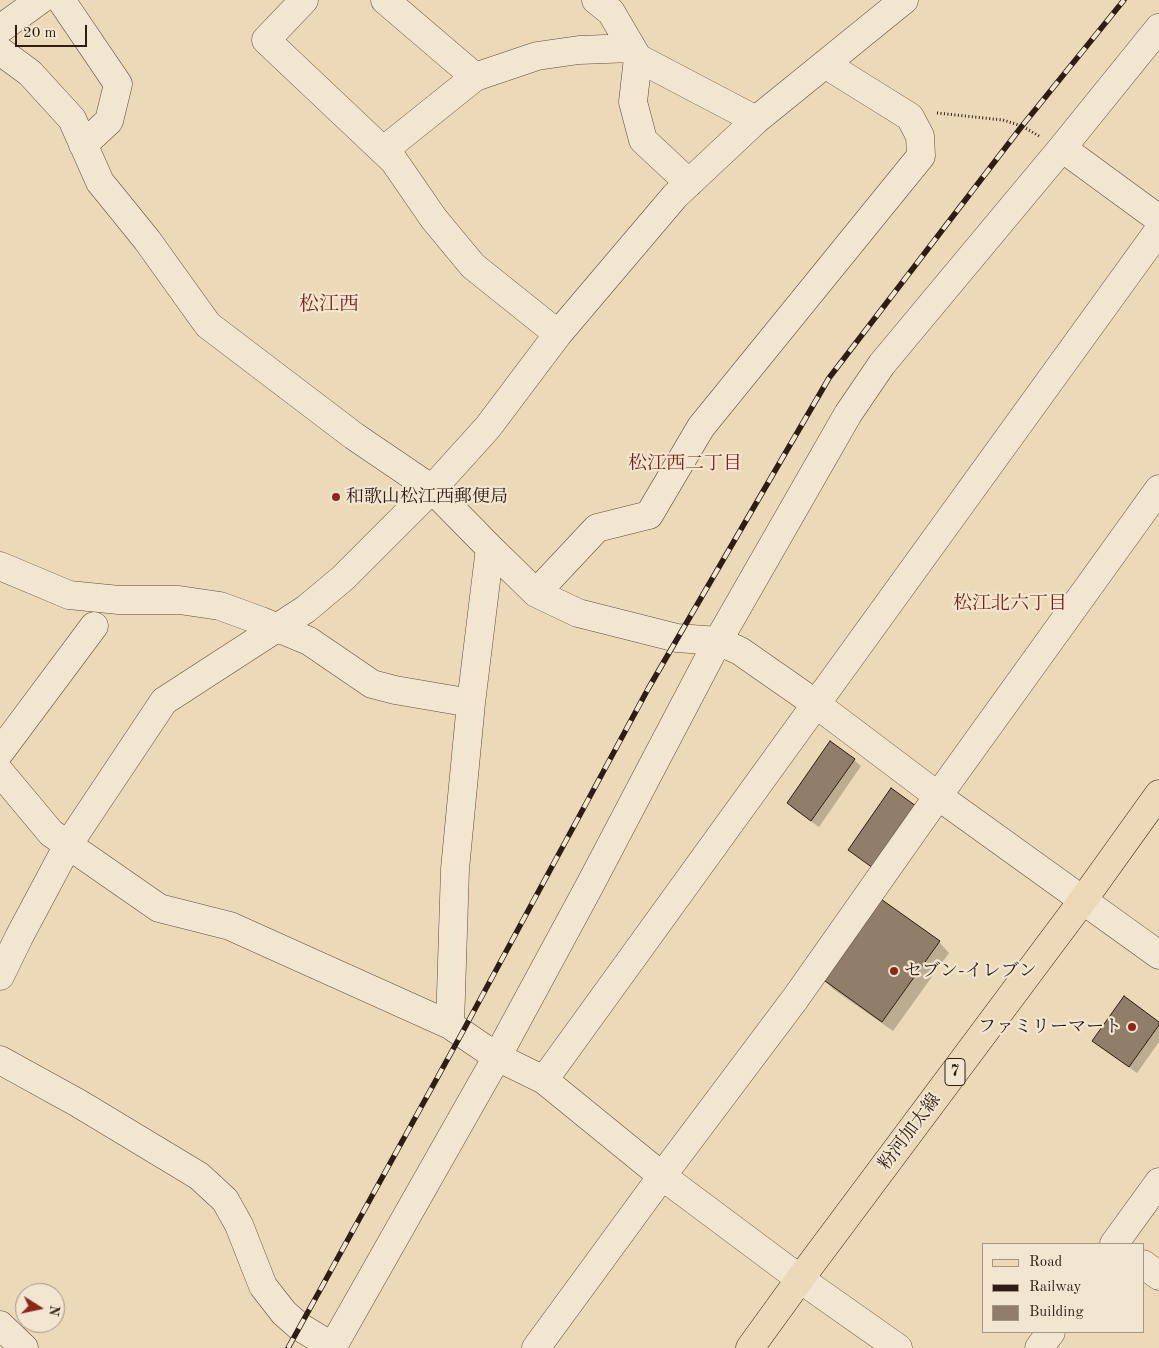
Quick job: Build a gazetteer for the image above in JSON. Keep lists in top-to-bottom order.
{
  "streets": {
    "main road": ["7", "粉河加太線"]
  },
  "districts": ["松江西", "松江西二丁目", "松江北六丁目"],
  "places": ["和歌山松江西郵便局", "セブン-イレブン", "ファミリーマート"],
  "legend": ["Road", "Railway", "Building"],
  "scale_bar": "20 m",
  "north": "right"
}
